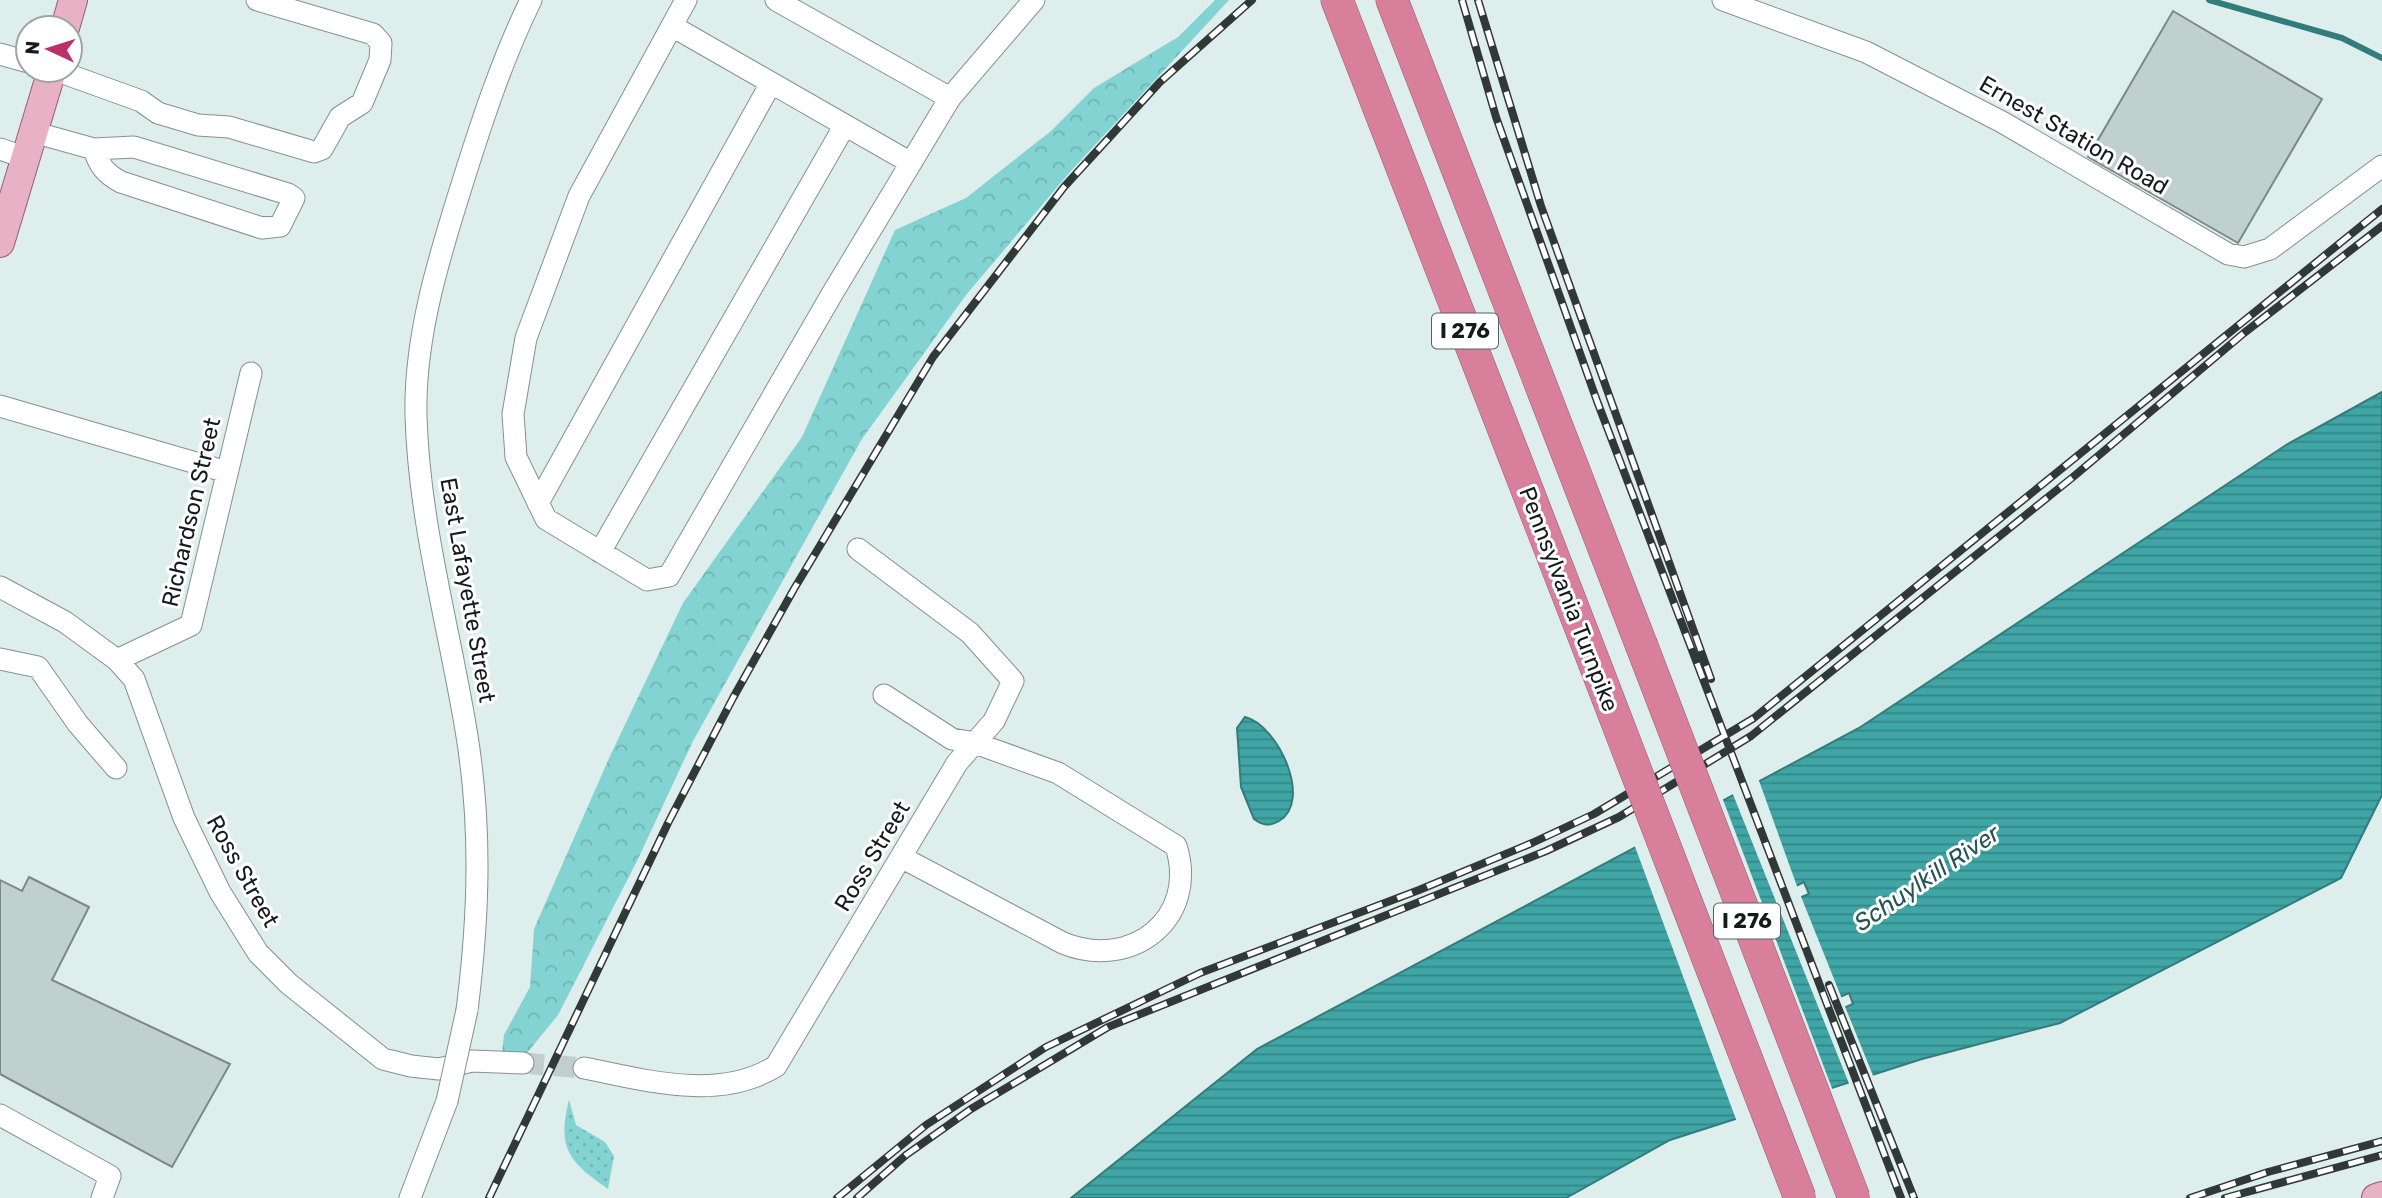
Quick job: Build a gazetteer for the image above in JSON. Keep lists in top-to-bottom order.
{
  "streets": {
    "highway": ["I 276", "Pennsylvania Turnpike"],
    "street": [
      "Ernest Station Road",
      "Richardson Street",
      "East Lafayette Street",
      "Ross Street"
    ]
  },
  "crossings": [
    ["Richardson Street", "Ross Street"]
  ],
  "water": ["Schuylkill River"],
  "north": "left"
}
